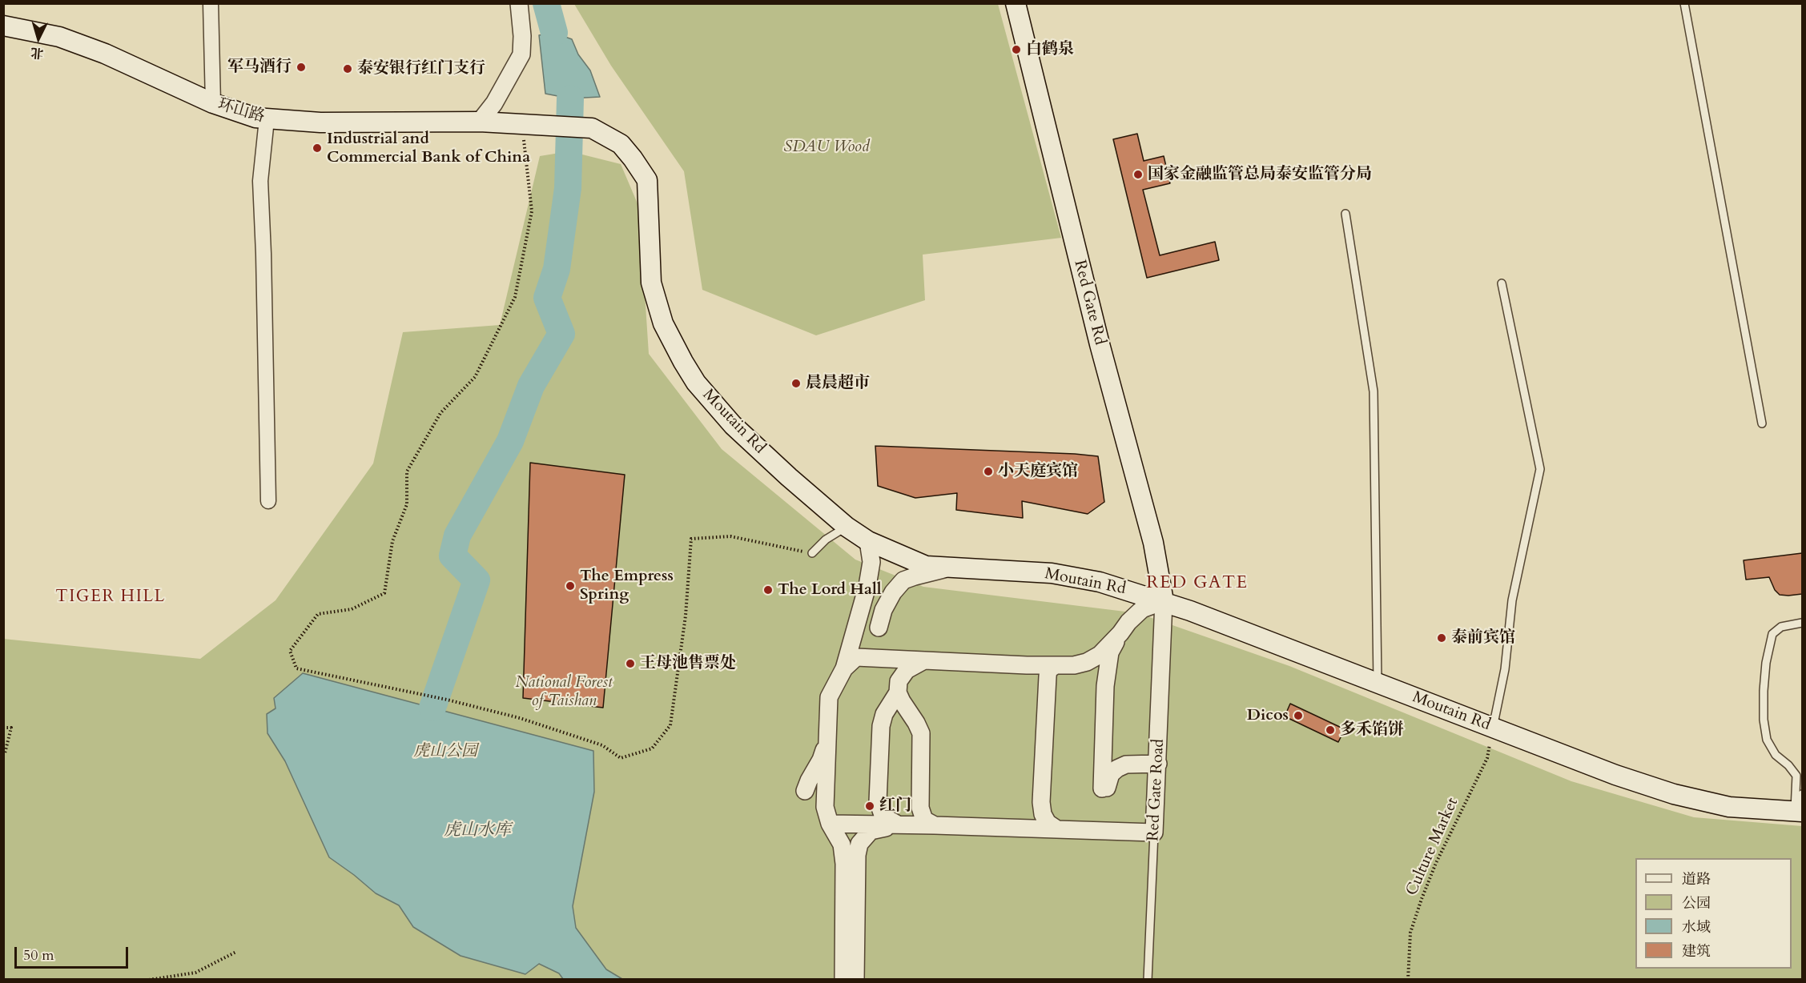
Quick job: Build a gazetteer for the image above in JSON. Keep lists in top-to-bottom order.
{
  "streets": {
    "main road": ["环山路", "Red Gate Rd", "Moutain Rd"],
    "street": ["Red Gate Road"],
    "path": ["Culture Market"]
  },
  "crossings": [
    ["环山路", "Moutain Rd"],
    ["Red Gate Rd", "Moutain Rd"],
    ["Red Gate Rd", "Red Gate Road"],
    ["Moutain Rd", "Red Gate Road"],
    ["Moutain Rd", "Culture Market"]
  ],
  "districts": ["RED GATE", "TIGER HILL"],
  "water": ["虎山水库"],
  "parks": ["SDAU Wood", "National Forest of Taishan", "虎山公园"],
  "places": [
    "白鹤泉",
    "军马酒行",
    "泰安银行红门支行",
    "Industrial and Commercial Bank of China",
    "国家金融监管总局泰安监管分局",
    "晨晨超市",
    "小天庭宾馆",
    "The Empress Spring",
    "The Lord Hall",
    "泰前宾馆",
    "王母池售票处",
    "Dicos",
    "多禾馅饼",
    "红门"
  ],
  "legend": [
    "道路",
    "公园",
    "水域",
    "建筑"
  ],
  "scale_bar": "50 m",
  "north": "bottom"
}
